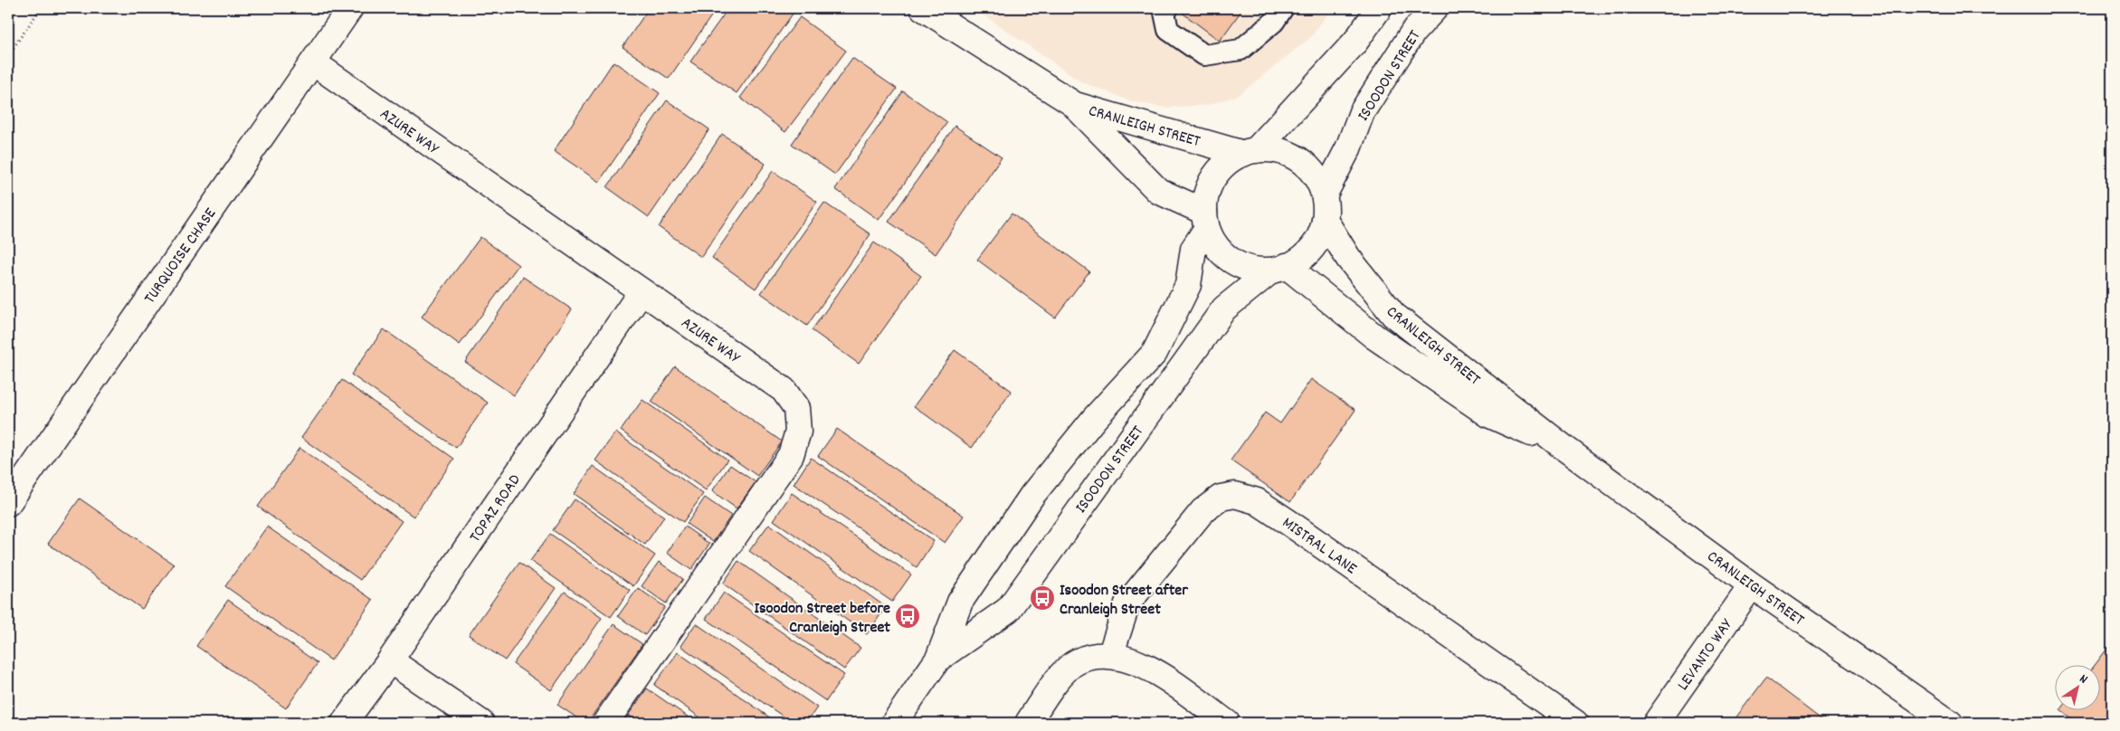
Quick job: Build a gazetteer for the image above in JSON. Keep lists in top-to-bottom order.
{
  "streets": {
    "street": [
      "ISOODON STREET",
      "CRANLEIGH STREET",
      "AZURE WAY",
      "TURQUOISE CHASE",
      "TOPAZ ROAD",
      "MISTRAL LANE",
      "LEVANTO WAY"
    ]
  },
  "crossings": [
    ["ISOODON STREET", "CRANLEIGH STREET"],
    ["CRANLEIGH STREET", "LEVANTO WAY"],
    ["AZURE WAY", "TURQUOISE CHASE"],
    ["AZURE WAY", "TOPAZ ROAD"]
  ],
  "places": {
    "bus stop": ["Isoodon Street after Cranleigh Street", "Isoodon Street before Cranleigh Street"]
  },
  "north": "top right"
}
